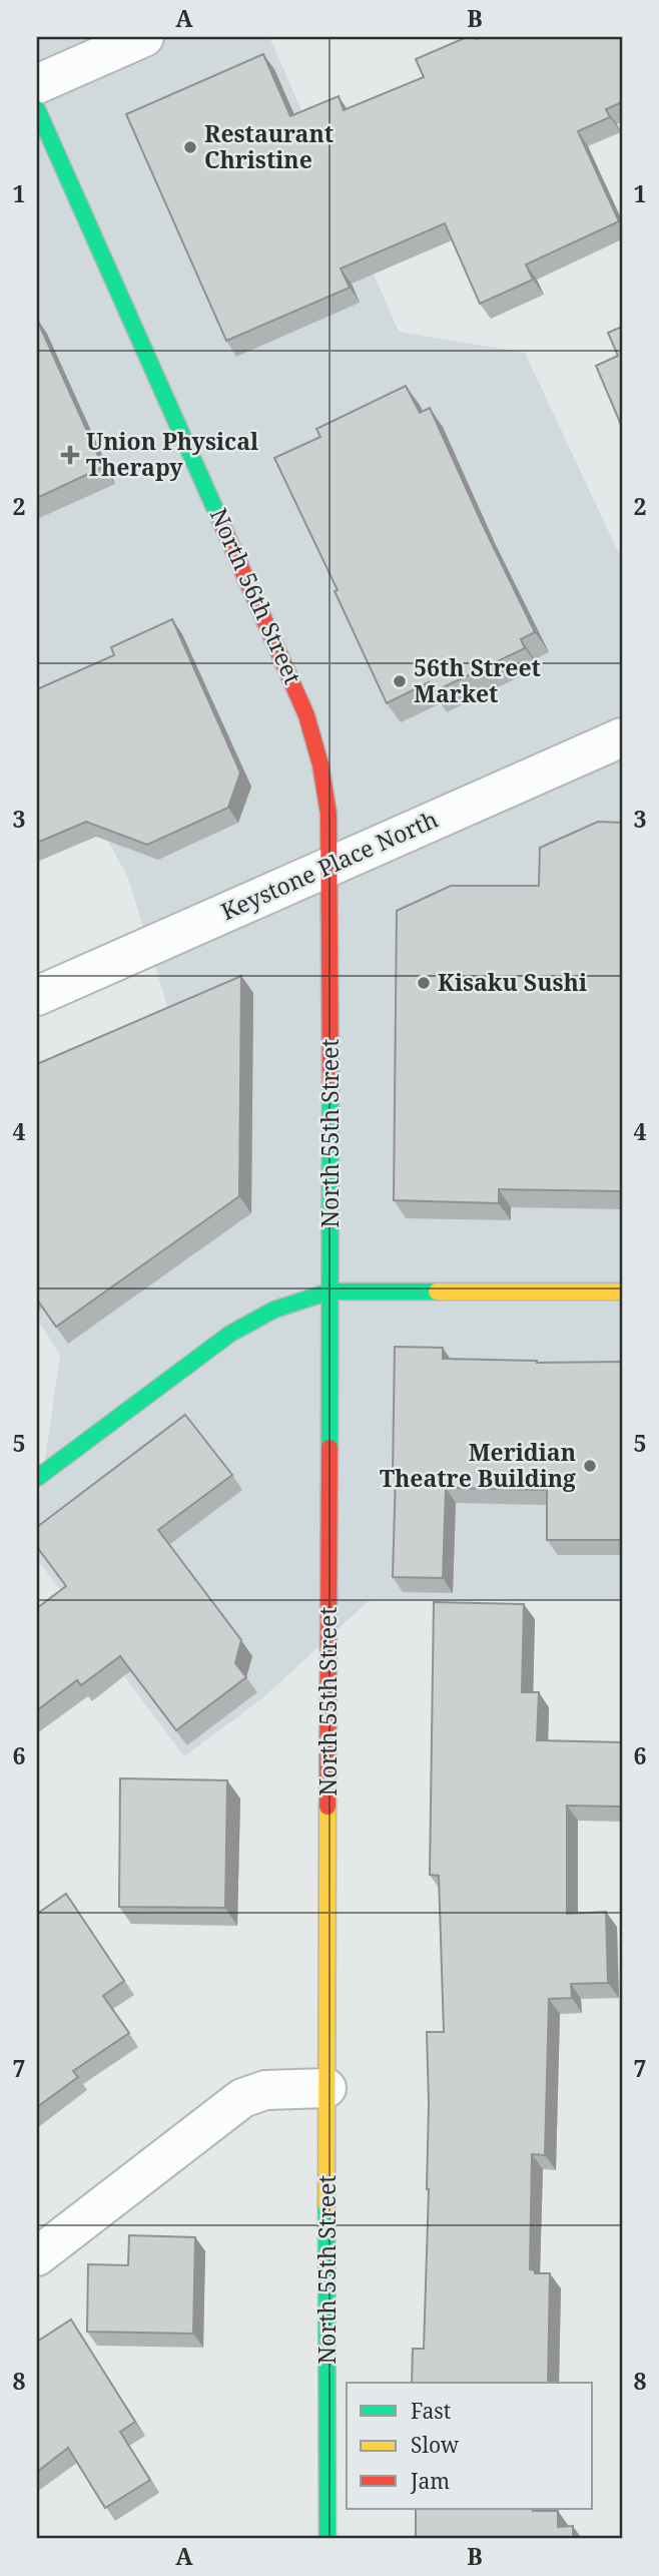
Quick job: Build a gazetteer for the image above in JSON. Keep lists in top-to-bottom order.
{
  "streets": {
    "street": ["North 56th Street", "Keystone Place North", "North 55th Street"]
  },
  "crossings": [
    ["North 56th Street", "Keystone Place North"],
    ["North 56th Street", "North 55th Street"],
    ["Keystone Place North", "North 55th Street"]
  ],
  "places": {
    "other": [
      "Restaurant Christine",
      "56th Street Market",
      "Kisaku Sushi",
      "Meridian Theatre Building"
    ],
    "health": ["Union Physical Therapy"]
  },
  "legend": ["Fast", "Slow", "Jam"],
  "grid": {
    "columns": ["A", "B"],
    "rows": [
      "1",
      "2",
      "3",
      "4",
      "5",
      "6",
      "7",
      "8"
    ]
  }
}
